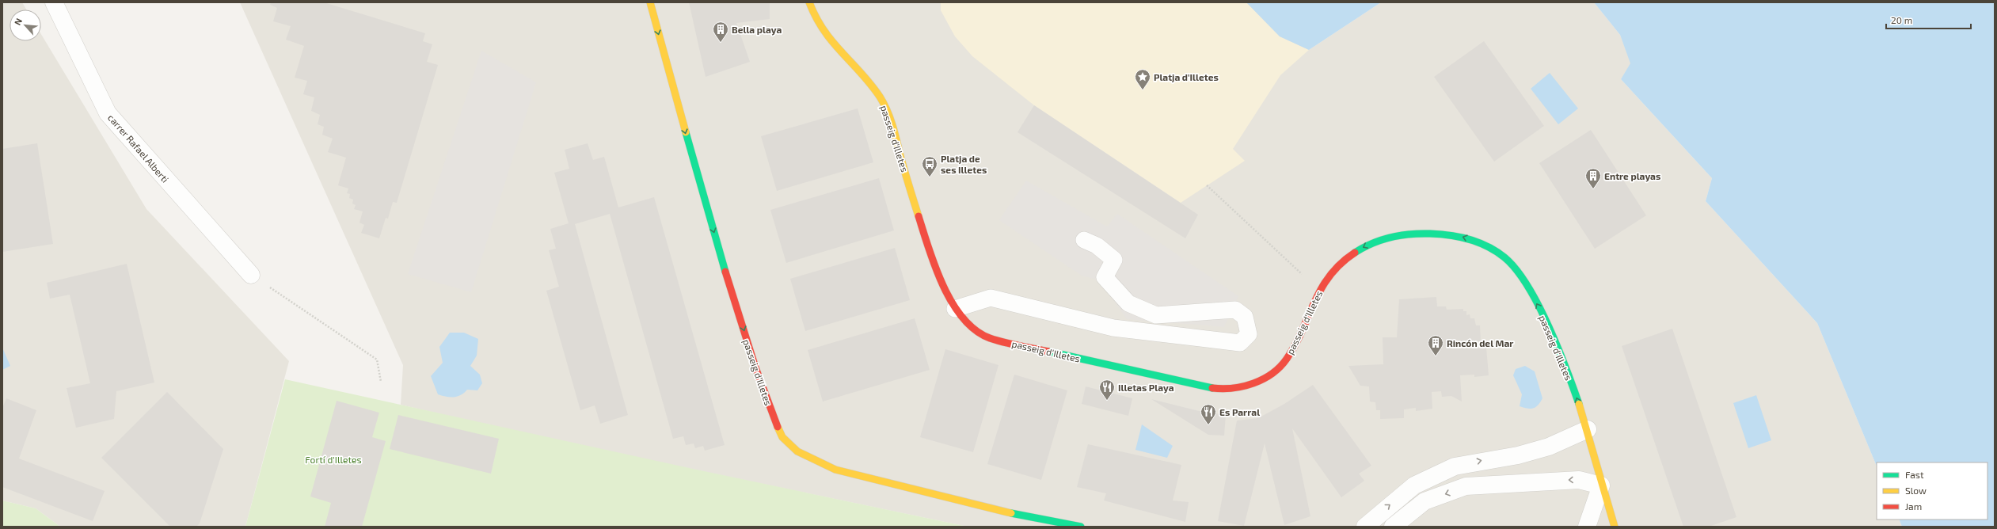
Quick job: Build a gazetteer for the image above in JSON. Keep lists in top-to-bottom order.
{
  "streets": {
    "street": ["passeig d'Illetes", "carrer Rafael Alberti"]
  },
  "parks": ["Fortí d'Illetes"],
  "places": {
    "building": ["Bella playa", "Entre playas", "Rincón del Mar"],
    "place": ["Platja d'Illetes"],
    "bus stop": ["Platja de ses Illetes"],
    "restaurant": ["Illetas Playa", "Es Parral"]
  },
  "legend": ["Fast", "Slow", "Jam"],
  "scale_bar": "20 m",
  "north": "top left"
}
